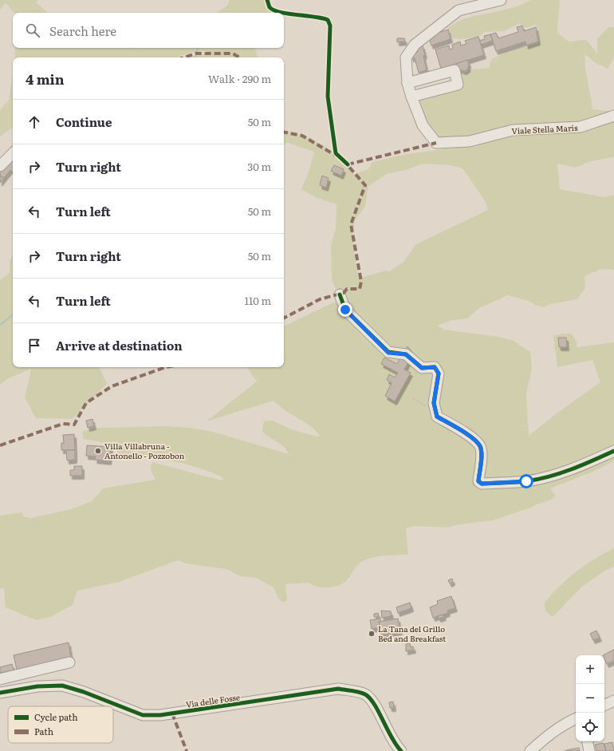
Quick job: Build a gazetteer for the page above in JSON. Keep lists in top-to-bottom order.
{
  "streets": {
    "street": ["Viale Stella Maris", "Via delle Fosse"]
  },
  "places": ["Villa Villabruna - Antonello - Pozzobon", "La Tana del Grillo Bed and Breakfast"],
  "legend": ["Cycle path", "Path"],
  "page": {
    "search": "Search here",
    "heading": ["4 min", "Walk · 290 m"],
    "list": [
      ["Continue", "50 m"],
      ["Turn right", "30 m"],
      ["Turn left", "50 m"],
      ["Turn right", "50 m"],
      ["Turn left", "110 m"],
      "Arrive at destination"
    ],
    "map_buttons": ["+", "−"]
  }
}
